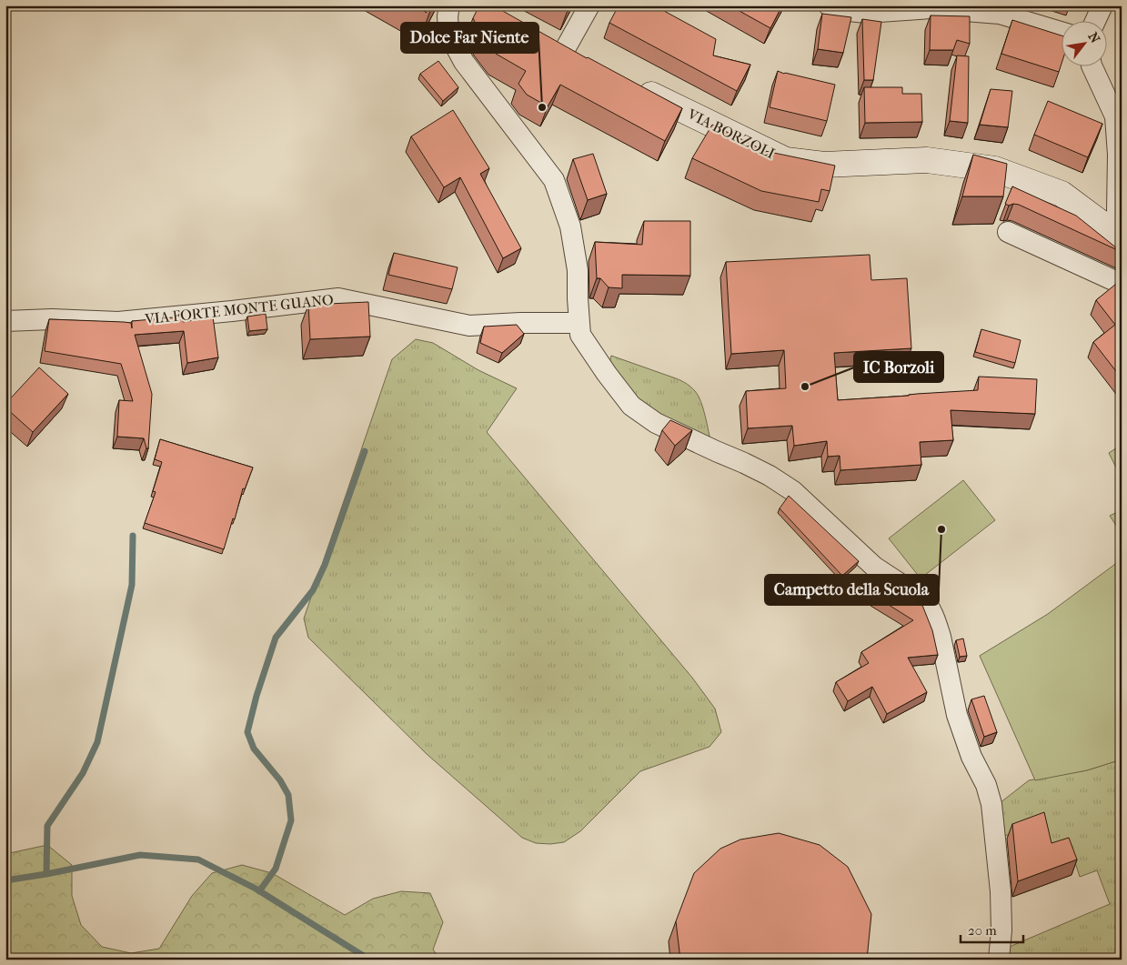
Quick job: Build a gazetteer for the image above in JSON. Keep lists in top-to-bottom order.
{
  "streets": {
    "main road": ["VIA BORZOLI"],
    "street": ["VIA FORTE MONTE GUANO"]
  },
  "places": ["Dolce Far Niente", "IC Borzoli", "Campetto della Scuola"],
  "scale_bar": "20 m",
  "north": "top right"
}
